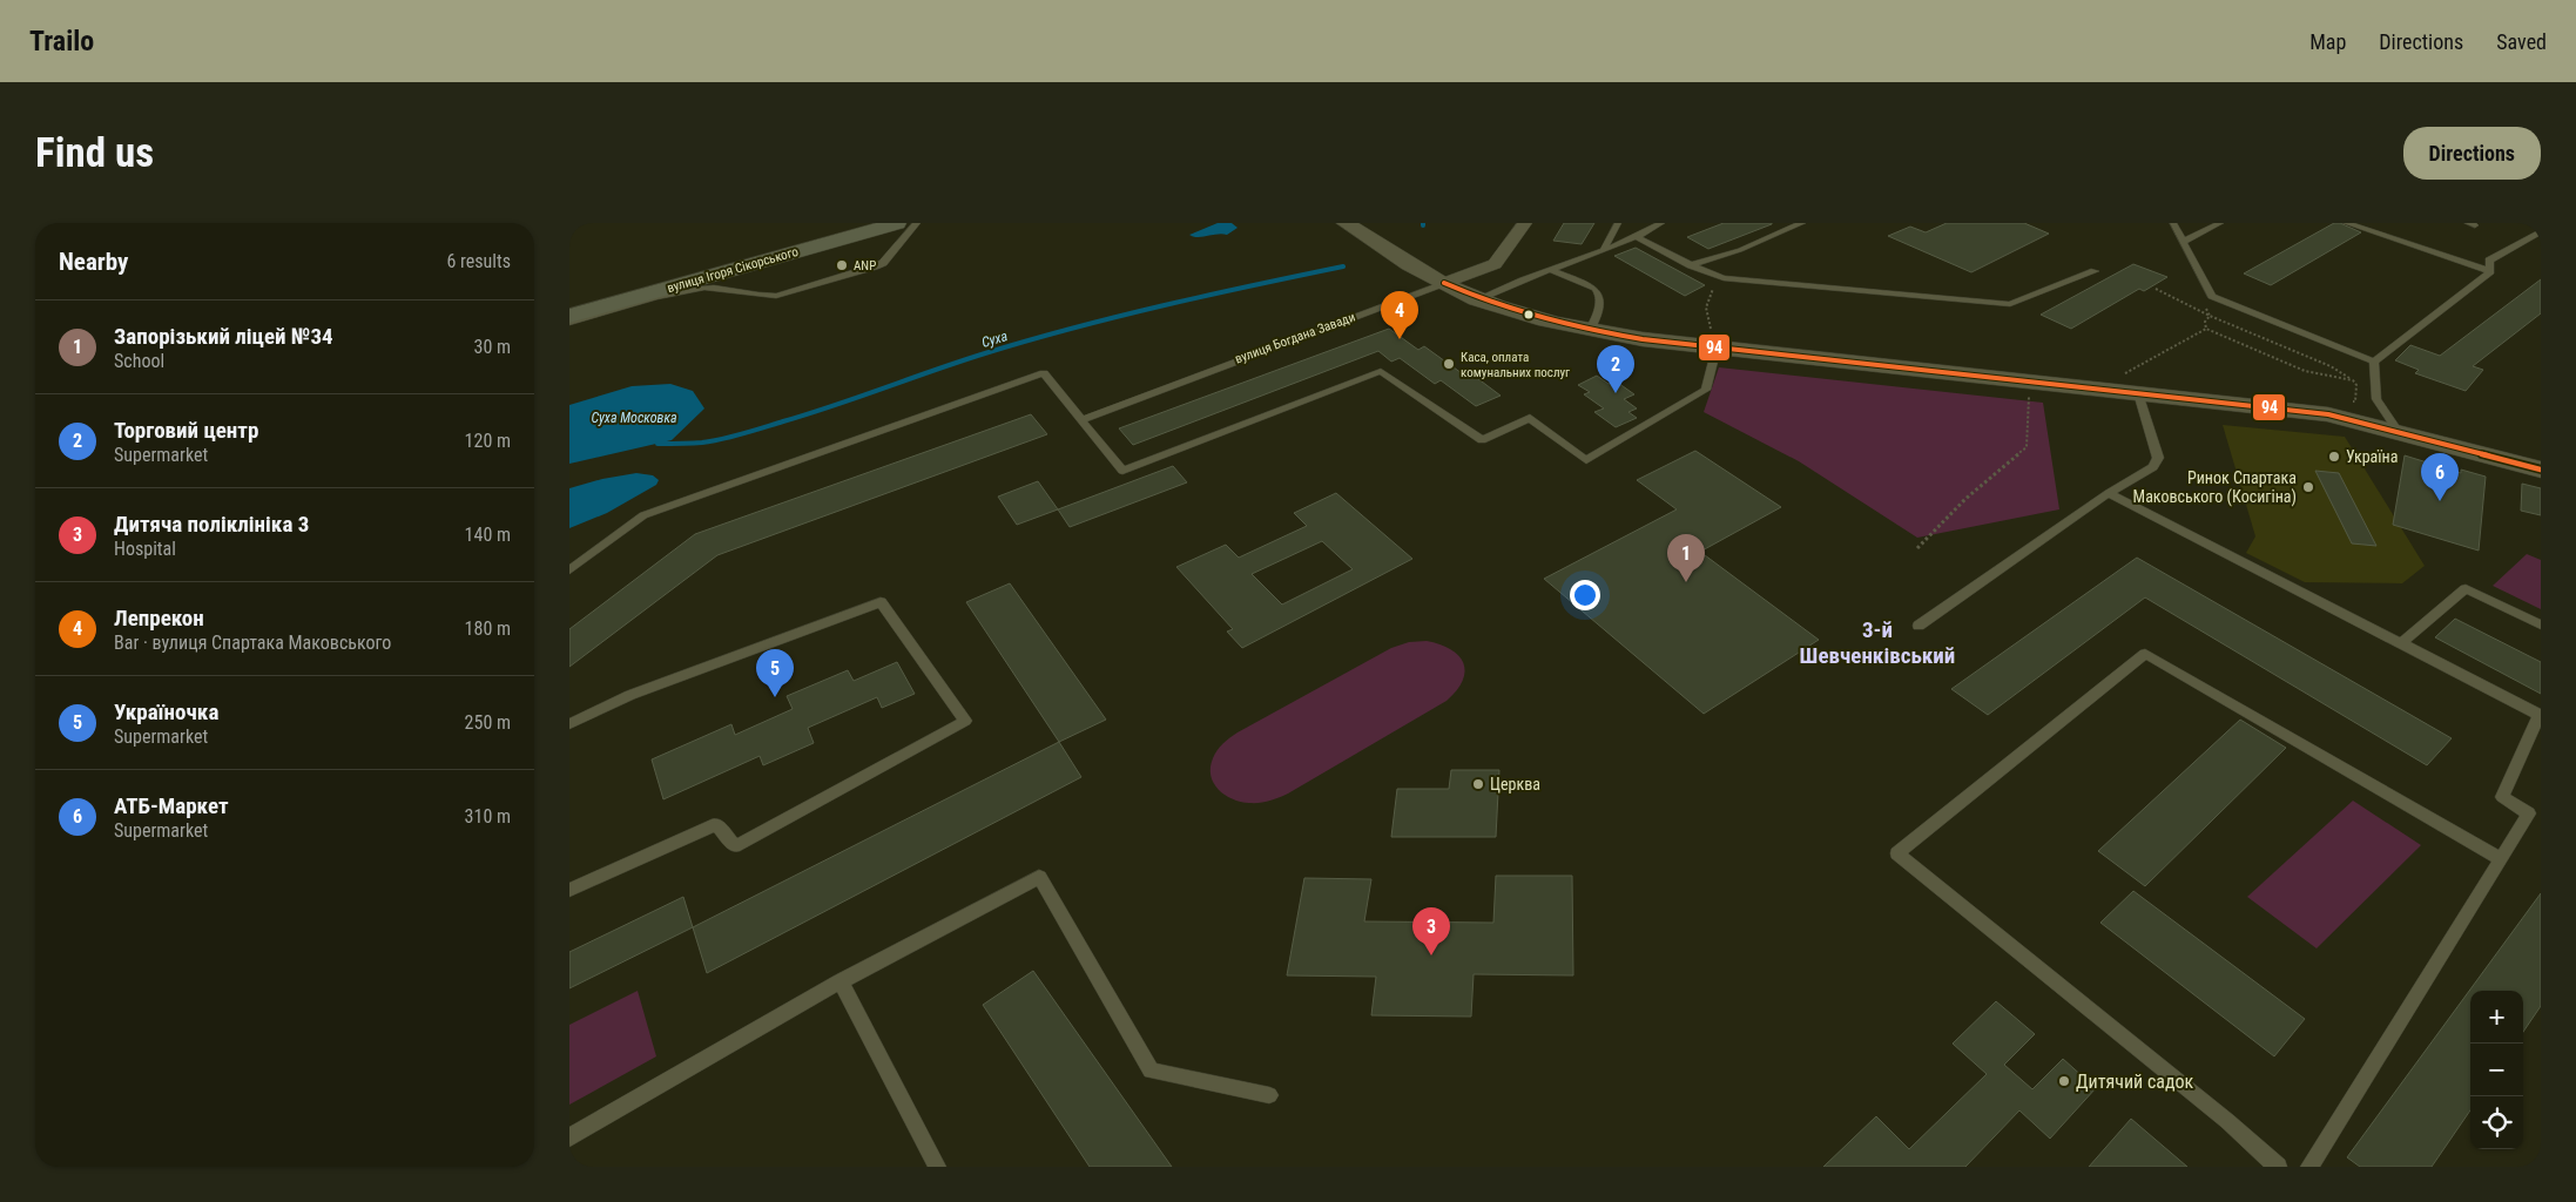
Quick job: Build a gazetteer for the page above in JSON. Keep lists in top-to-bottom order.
{
  "streets": {
    "main road": ["вулиця Ігоря Сікорського"],
    "street": ["вулиця Богдана Завади"]
  },
  "districts": ["3-й Шевченківський"],
  "water": ["Суха", "Суха Московка"],
  "places": [
    "ANP",
    "Каса, оплата комунальних послуг",
    "Україна",
    "Ринок Спартака Маковського (Косигіна)",
    "Церква",
    "Дитячий садок"
  ],
  "lines": ["transit line 94"],
  "page": {
    "header": "Trailo",
    "nav": ["Map", "Directions", "Saved"],
    "buttons": "Directions",
    "title": "Find us",
    "heading": ["Nearby", "6 results"],
    "pins": [
      "4",
      "2",
      "6",
      "1",
      "5",
      "3"
    ],
    "list": [
      {
        "mark": "1",
        "name": "Запорізький ліцей №34",
        "note": "School",
        "value": "30 m"
      },
      {
        "mark": "2",
        "name": "Торговий центр",
        "note": "Supermarket",
        "value": "120 m"
      },
      {
        "mark": "3",
        "name": "Дитяча поліклініка 3",
        "note": "Hospital",
        "value": "140 m"
      },
      {
        "mark": "4",
        "name": "Лепрекон",
        "note": "Bar · вулиця Спартака Маковського",
        "value": "180 m"
      },
      {
        "mark": "5",
        "name": "Україночка",
        "note": "Supermarket",
        "value": "250 m"
      },
      {
        "mark": "6",
        "name": "АТБ-Маркет",
        "note": "Supermarket",
        "value": "310 m"
      }
    ],
    "map_buttons": ["+", "−"]
  }
}
